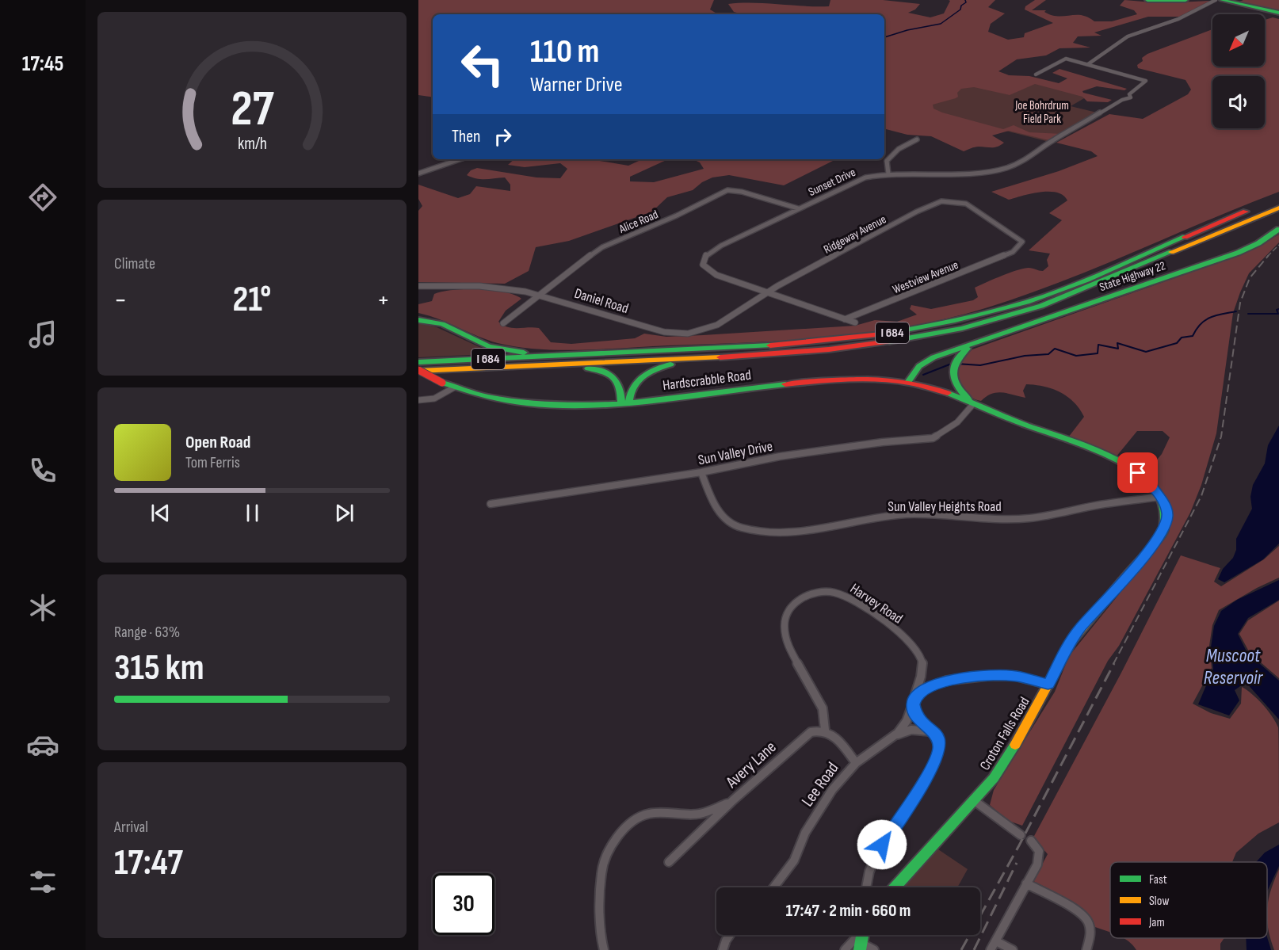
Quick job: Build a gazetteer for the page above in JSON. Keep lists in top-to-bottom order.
{
  "streets": {
    "main road": [
      "State Highway 22",
      "I 684",
      "Hardscrabble Road",
      "Croton Falls Road"
    ],
    "street": [
      "Sunset Drive",
      "Alice Road",
      "Ridgeway Avenue",
      "Westview Avenue",
      "Daniel Road",
      "Sun Valley Drive",
      "Sun Valley Heights Road",
      "Harvey Road",
      "Avery Lane",
      "Lee Road"
    ]
  },
  "crossings": [
    ["Sunset Drive", "Alice Road"],
    ["Sunset Drive", "Ridgeway Avenue"],
    ["Sunset Drive", "Westview Avenue"],
    ["Sunset Drive", "Daniel Road"],
    ["Alice Road", "Daniel Road"],
    ["Ridgeway Avenue", "Westview Avenue"],
    ["Ridgeway Avenue", "Daniel Road"],
    ["I 684", "Hardscrabble Road"],
    ["Hardscrabble Road", "Croton Falls Road"],
    ["Sun Valley Drive", "Sun Valley Heights Road"],
    ["Sun Valley Drive", "Croton Falls Road"],
    ["Sun Valley Heights Road", "Croton Falls Road"],
    ["Harvey Road", "Avery Lane"],
    ["Harvey Road", "Lee Road"]
  ],
  "water": ["Muscoot Reservoir"],
  "parks": ["Joe Bohrdrum Field Park"],
  "legend": ["Fast", "Slow", "Jam"],
  "north": "bottom left",
  "page": {
    "tabs": "17:45",
    "turn": ["110 m", "Warner Drive"],
    "then": "Then",
    "tile": [
      "Climate",
      ["Range · 63%", "315 km"],
      ["Arrival", "17:47"]
    ],
    "heat": ["−", "21°", "+"],
    "song": ["Open Road", "Tom Ferris"],
    "limit": "30",
    "trip": "17:47 · 2 min · 660 m",
    "gauge": ["27", "km/h"]
  }
}
